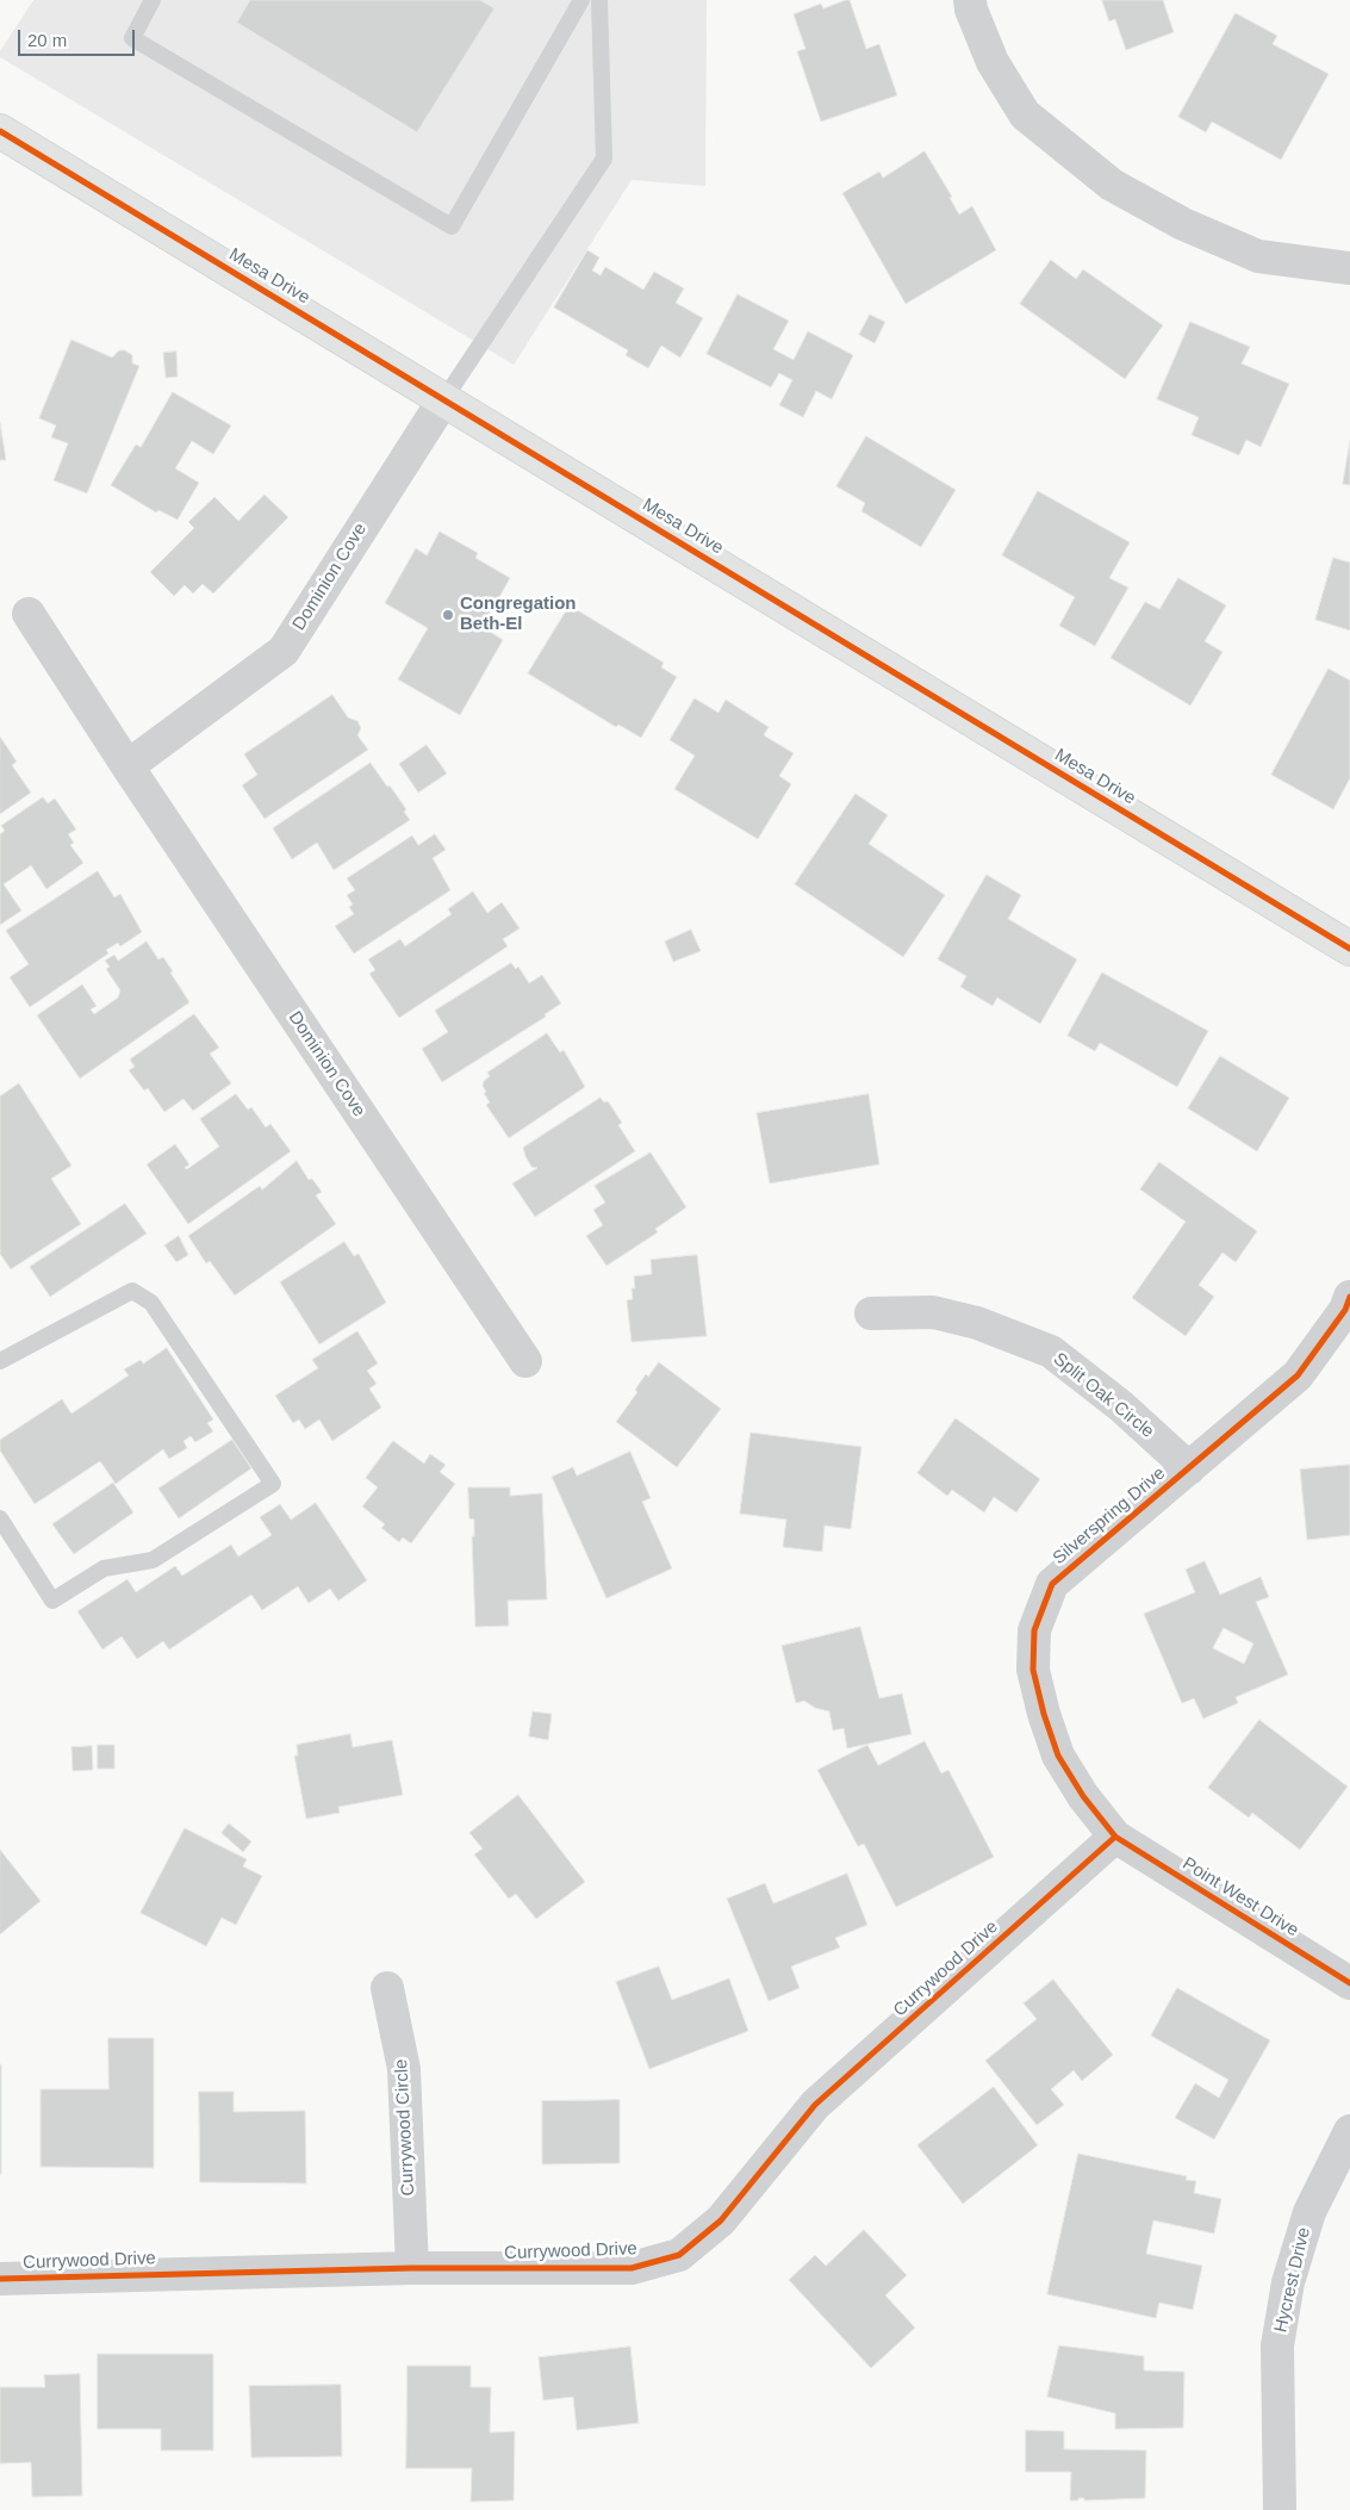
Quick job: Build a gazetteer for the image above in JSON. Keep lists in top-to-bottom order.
{
  "streets": {
    "street": [
      "Mesa Drive",
      "Dominion Cove",
      "Split Oak Circle",
      "Silverspring Drive",
      "Point West Drive",
      "Currywood Drive",
      "Currywood Circle",
      "Hycrest Drive"
    ]
  },
  "crossings": [
    ["Mesa Drive", "Dominion Cove"],
    ["Split Oak Circle", "Silverspring Drive"],
    ["Silverspring Drive", "Point West Drive"],
    ["Silverspring Drive", "Currywood Drive"],
    ["Point West Drive", "Currywood Drive"],
    ["Currywood Drive", "Currywood Circle"]
  ],
  "places": ["Congregation Beth-El"],
  "scale_bar": "20 m"
}
